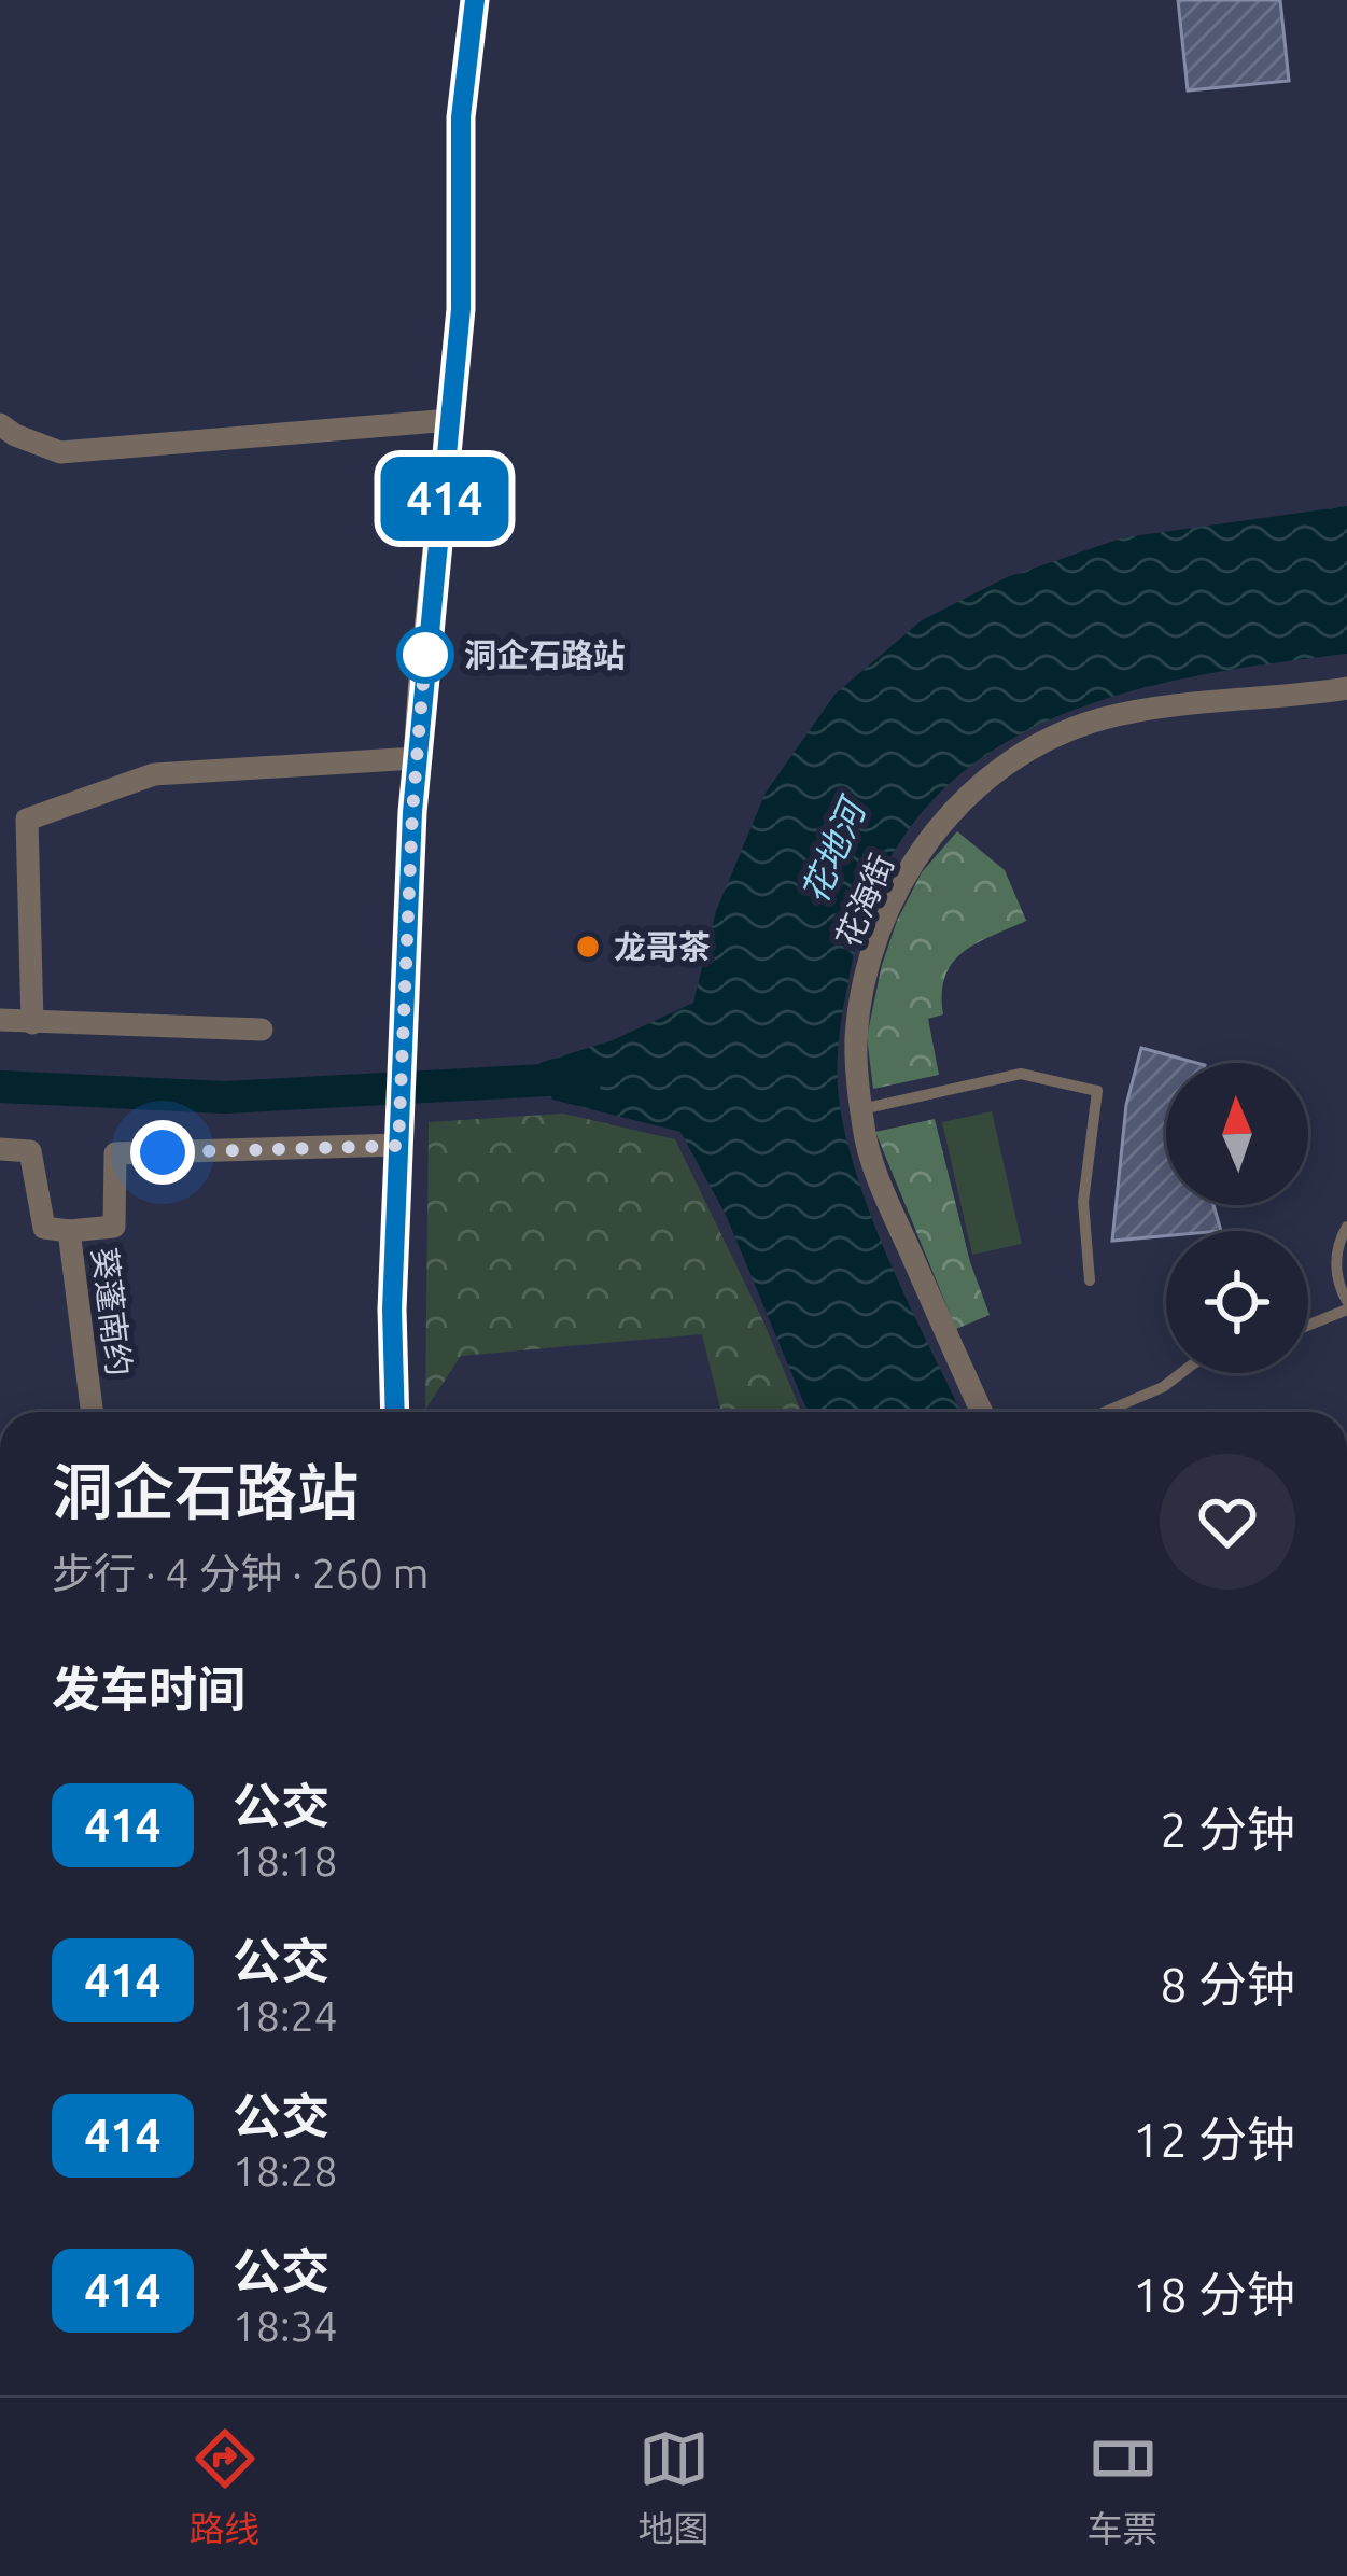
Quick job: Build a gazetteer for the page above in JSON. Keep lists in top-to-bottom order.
{
  "streets": {
    "street": ["花海街", "葵蓬南约"]
  },
  "water": ["花地河"],
  "places": ["洞企石路站", "龙哥茶"],
  "lines": ["bus line 414"],
  "north": "top",
  "page": {
    "on_map": "414",
    "heading": [
      ["洞企石路站", "步行 · 4 分钟 · 260 m"],
      "发车时间"
    ],
    "list": [
      {
        "mark": "414",
        "name": "公交",
        "note": "18:18",
        "value": "2 分钟"
      },
      {
        "mark": "414",
        "name": "公交",
        "note": "18:24",
        "value": "8 分钟"
      },
      {
        "mark": "414",
        "name": "公交",
        "note": "18:28",
        "value": "12 分钟"
      },
      {
        "mark": "414",
        "name": "公交",
        "note": "18:34",
        "value": "18 分钟"
      }
    ],
    "tabs": ["路线", "地图", "车票"]
  }
}
